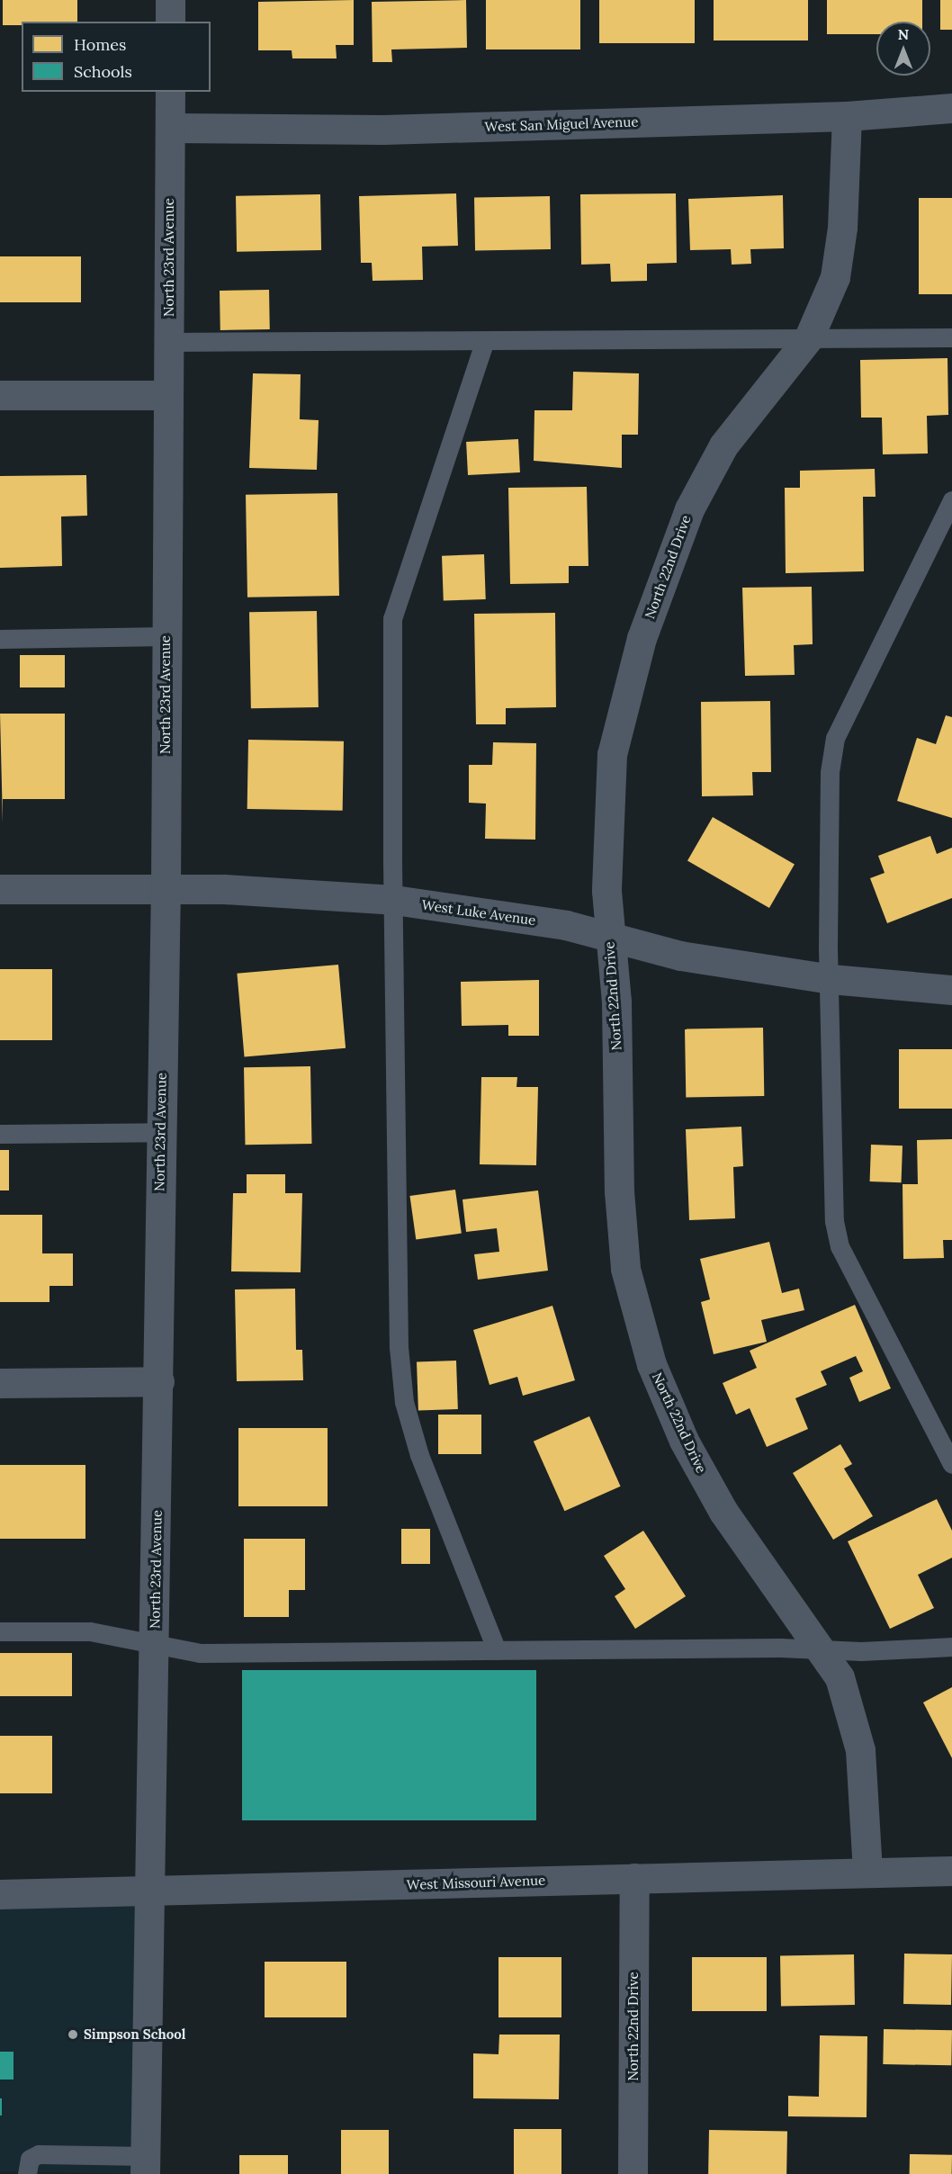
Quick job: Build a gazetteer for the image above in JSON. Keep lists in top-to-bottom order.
{
  "streets": {
    "street": [
      "West San Miguel Avenue",
      "North 23rd Avenue",
      "North 22nd Drive",
      "West Luke Avenue",
      "West Missouri Avenue"
    ]
  },
  "crossings": [
    ["West San Miguel Avenue", "North 23rd Avenue"],
    ["West San Miguel Avenue", "North 22nd Drive"],
    ["North 23rd Avenue", "West Luke Avenue"],
    ["North 23rd Avenue", "West Missouri Avenue"],
    ["North 22nd Drive", "West Luke Avenue"],
    ["North 22nd Drive", "West Missouri Avenue"]
  ],
  "places": ["Simpson School"],
  "legend": ["Homes", "Schools"],
  "north": "top"
}
